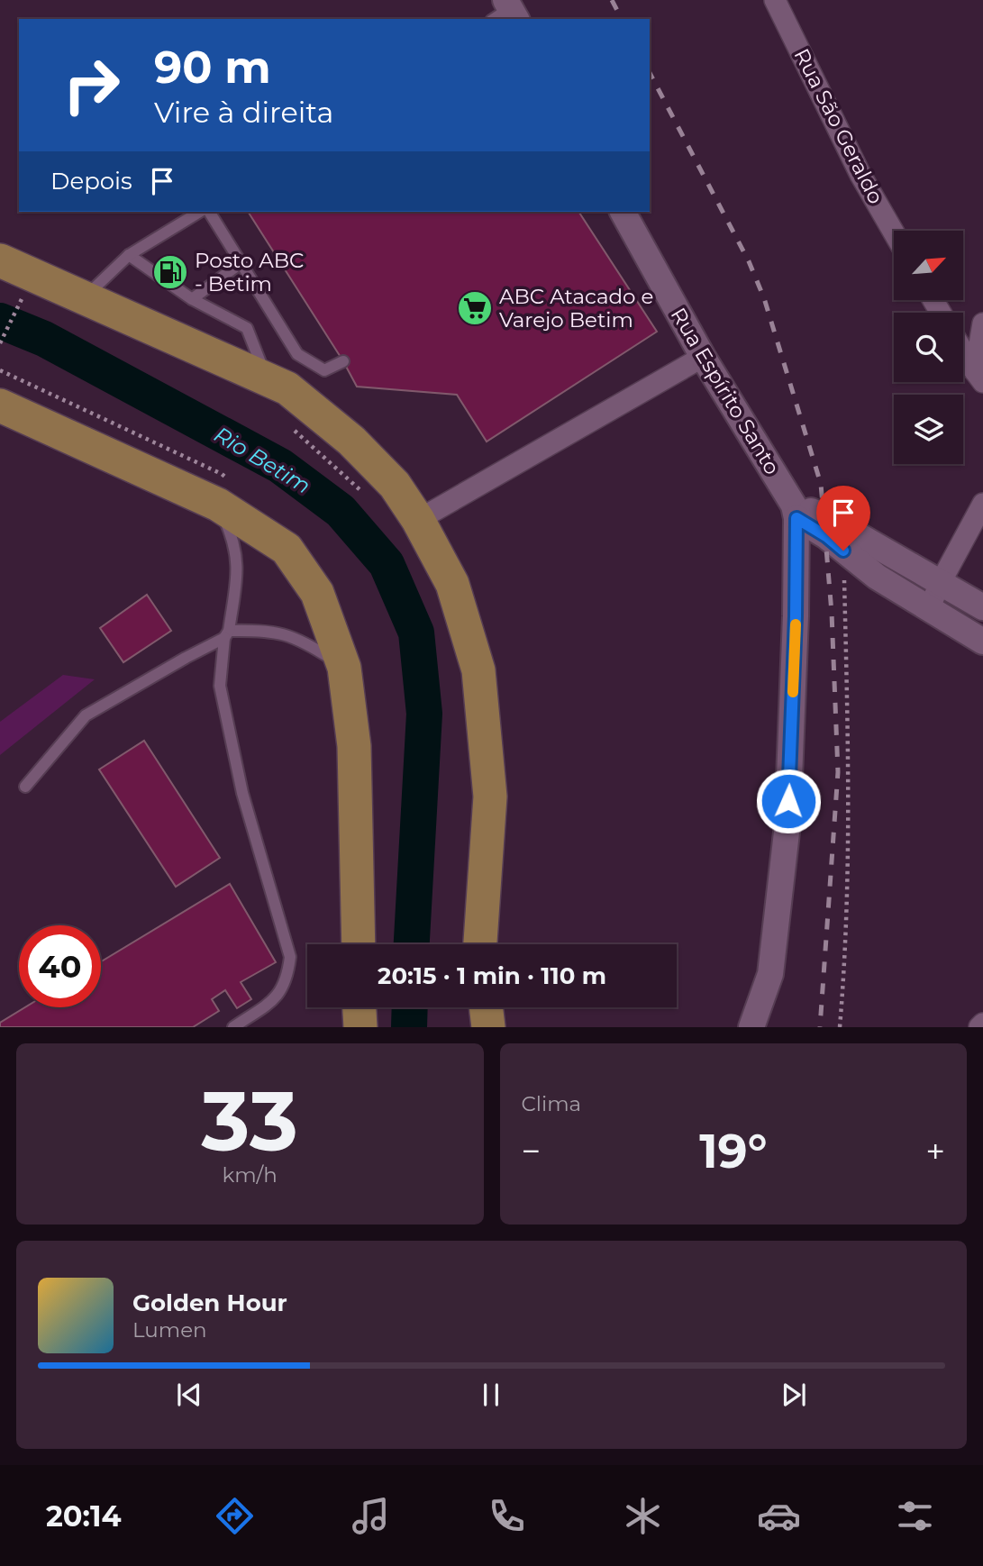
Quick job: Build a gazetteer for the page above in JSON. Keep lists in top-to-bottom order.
{
  "streets": {
    "street": ["Rua São Geraldo", "Rua Espírito Santo"]
  },
  "water": ["Rio Betim"],
  "places": {
    "fuel station": ["Posto ABC - Betim"],
    "supermarket": ["ABC Atacado e Varejo Betim"]
  },
  "north": "top right",
  "page": {
    "turn": ["90 m", "Vire à direita"],
    "then": "Depois",
    "limit": "40",
    "trip": "20:15 · 1 min · 110 m",
    "tile": [
      ["33", "km/h"],
      "Clima"
    ],
    "heat": ["−", "19°", "+"],
    "song": ["Golden Hour", "Lumen"],
    "tabs": "20:14"
  }
}
